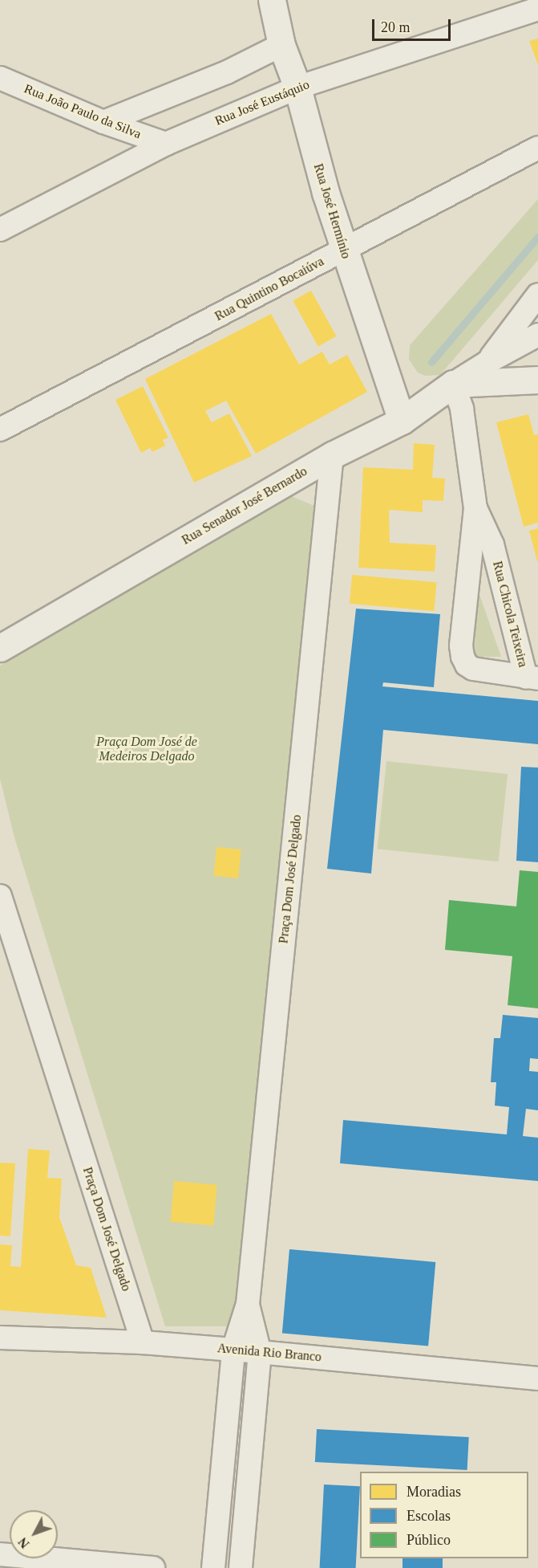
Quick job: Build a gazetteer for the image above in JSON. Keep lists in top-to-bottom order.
{
  "streets": {
    "street": [
      "Rua José Eustáquio",
      "Rua João Paulo da Silva",
      "Rua José Hermínio",
      "Rua Quintino Bocaiúva",
      "Rua Senador José Bernardo",
      "Rua Chicola Teixeira",
      "Praça Dom José Delgado",
      "Avenida Rio Branco"
    ]
  },
  "crossings": [
    ["Rua José Eustáquio", "Rua João Paulo da Silva"],
    ["Rua José Eustáquio", "Rua José Hermínio"],
    ["Rua José Hermínio", "Rua Quintino Bocaiúva"],
    ["Rua José Hermínio", "Rua Senador José Bernardo"],
    ["Rua Senador José Bernardo", "Rua Chicola Teixeira"],
    ["Rua Senador José Bernardo", "Praça Dom José Delgado"],
    ["Praça Dom José Delgado", "Avenida Rio Branco"]
  ],
  "parks": ["Praça Dom José de Medeiros Delgado"],
  "legend": ["Moradias", "Escolas", "Público"],
  "scale_bar": "20 m",
  "north": "bottom left"
}
